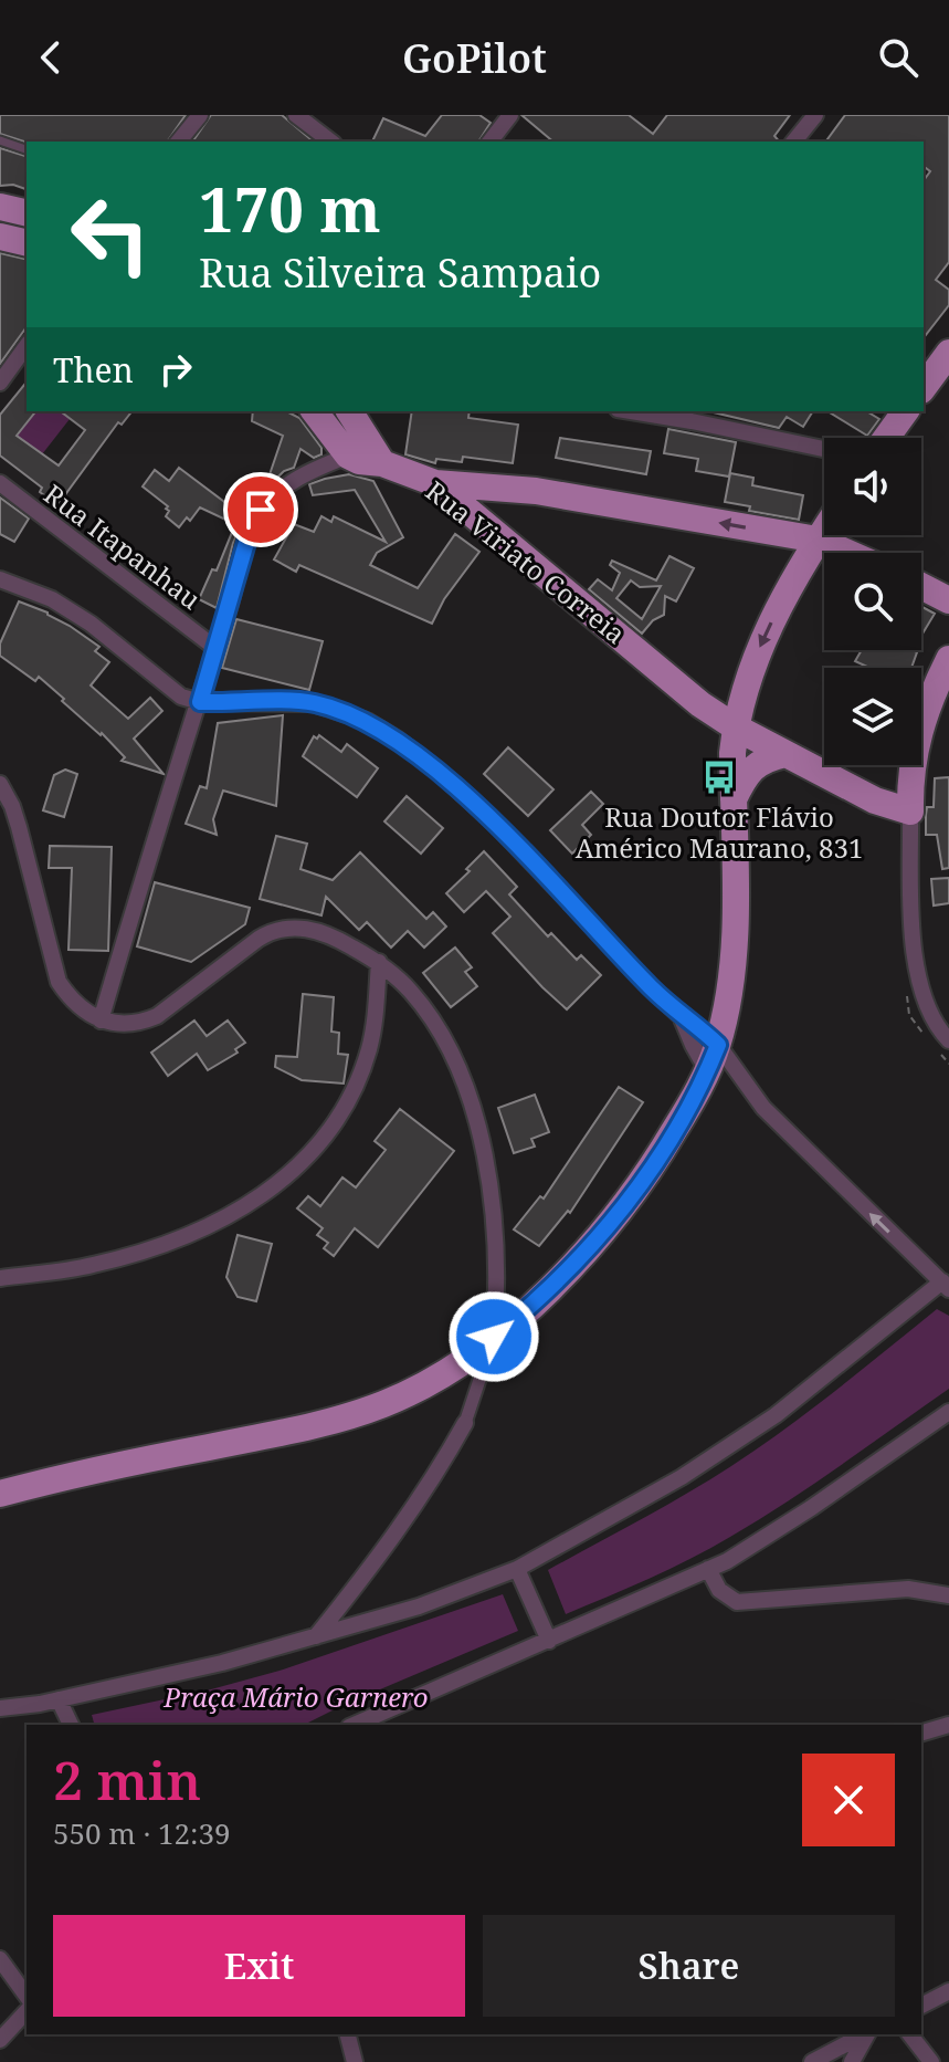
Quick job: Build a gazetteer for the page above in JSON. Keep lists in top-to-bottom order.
{
  "streets": {
    "main road": ["Rua Viriato Correia"],
    "street": ["Rua Itapanhau"]
  },
  "parks": ["Praça Mário Garnero"],
  "places": {
    "bus stop": ["Rua Doutor Flávio Américo Maurano, 831"]
  },
  "page": {
    "header": "GoPilot",
    "turn": ["170 m", "Rua Silveira Sampaio"],
    "then": "Then",
    "heading": ["2 min", "550 m · 12:39"],
    "buttons": ["Exit", "Share"]
  }
}
